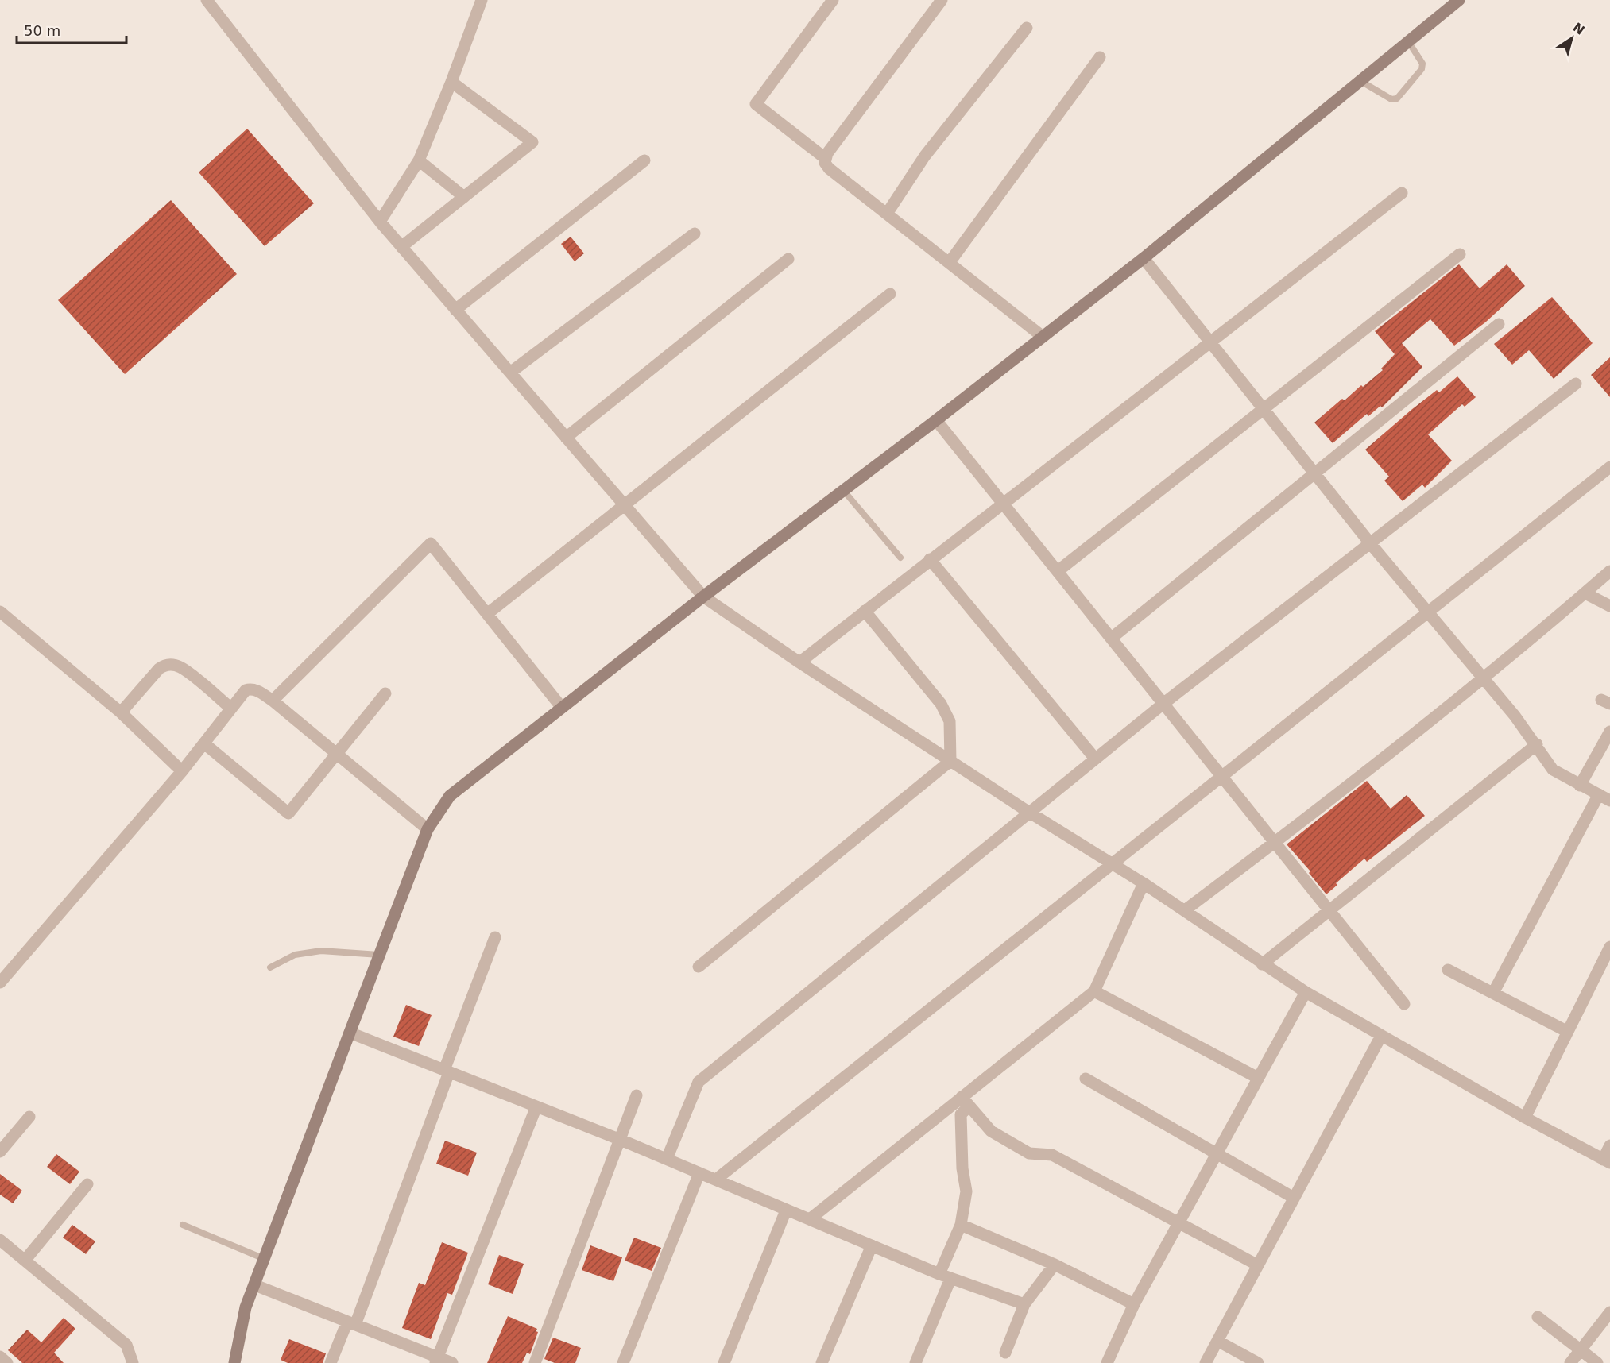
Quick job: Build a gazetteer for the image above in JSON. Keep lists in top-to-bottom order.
{
  "scale_bar": "50 m",
  "north": "top right"
}
